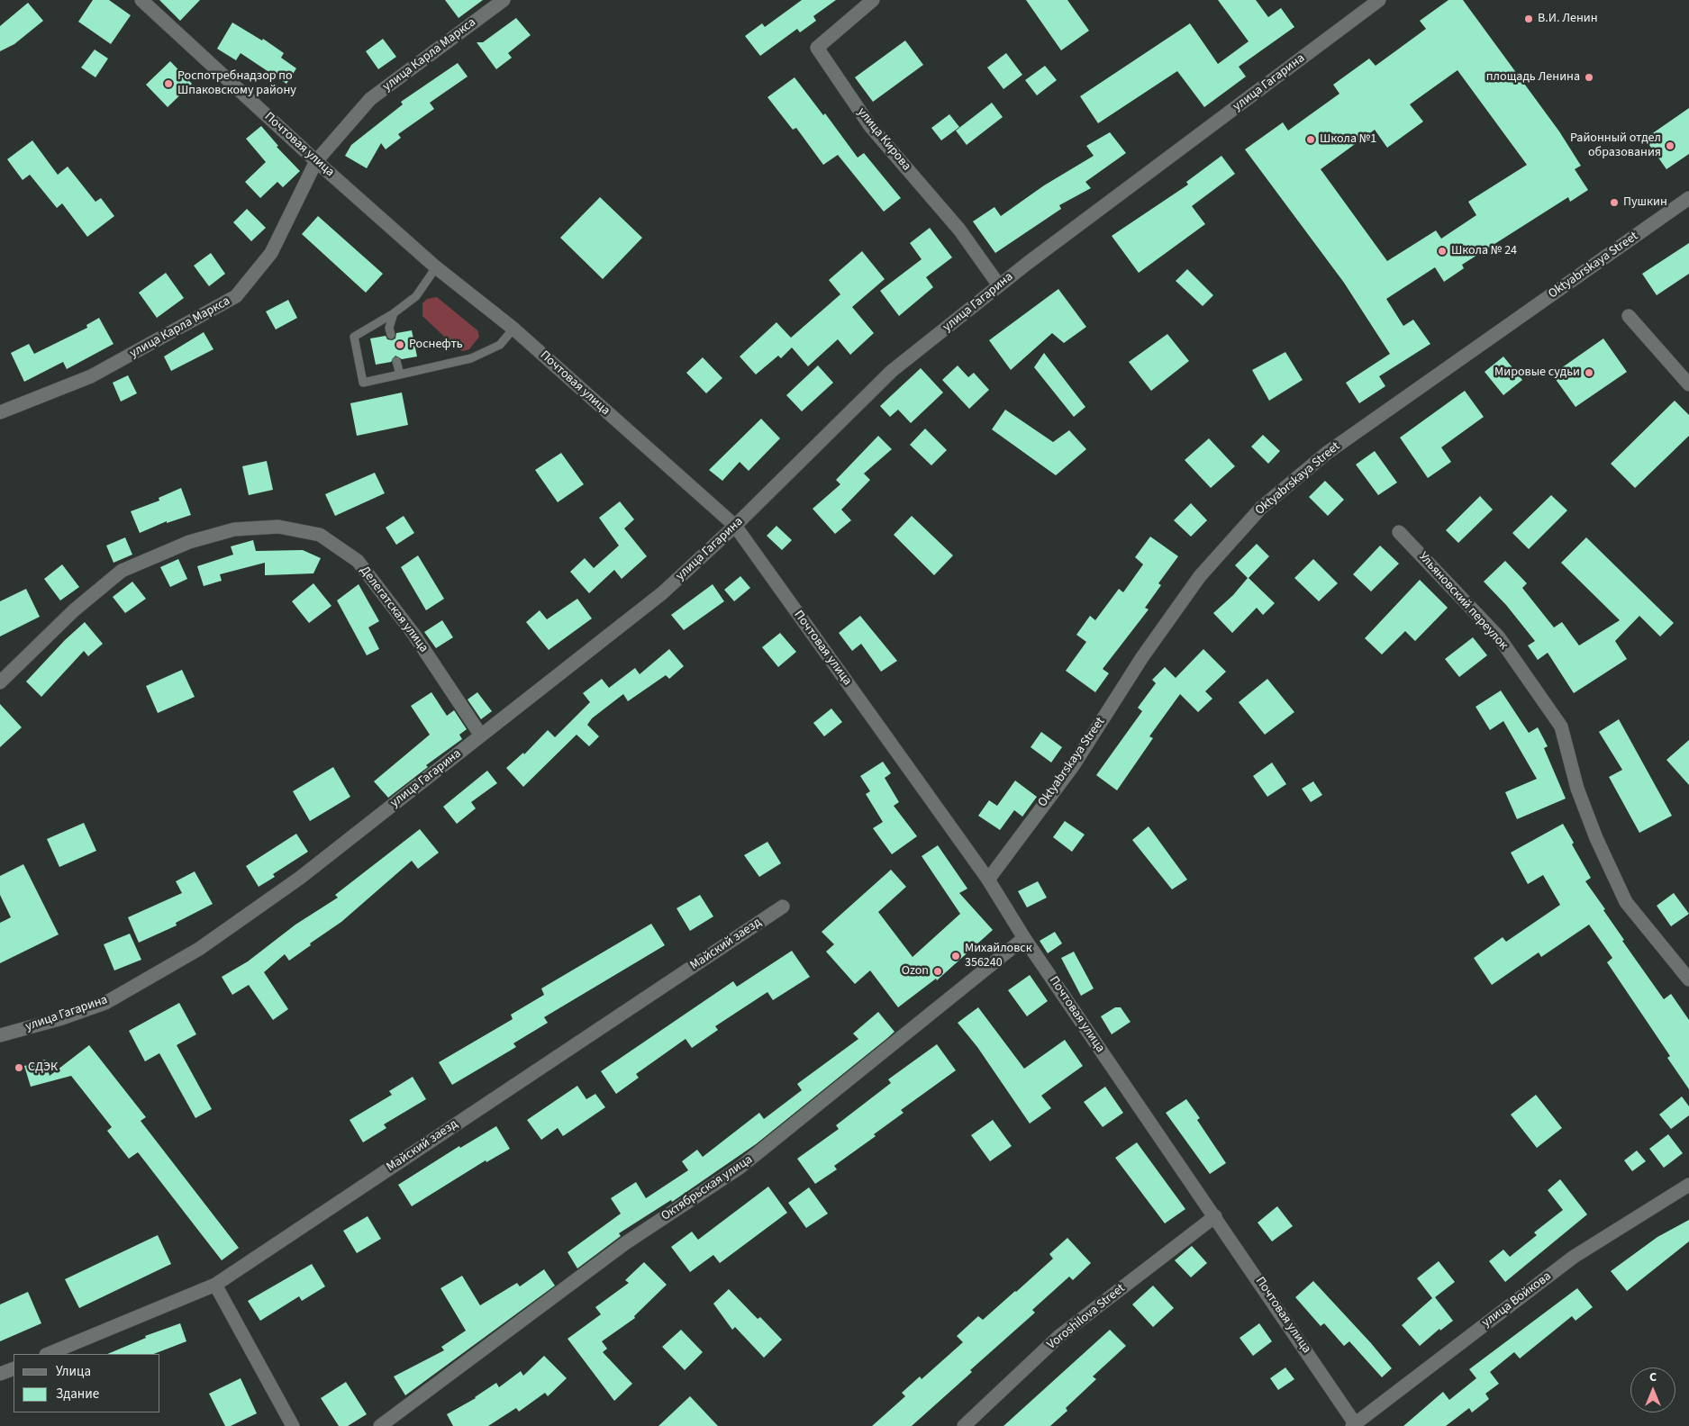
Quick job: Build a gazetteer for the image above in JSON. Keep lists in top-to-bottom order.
{
  "streets": {
    "street": [
      "улица Карла Маркса",
      "улица Гагарина",
      "улица Кирова",
      "Почтовая улица",
      "Oktyabrskaya Street",
      "Ульяновский переулок",
      "Делегатская улица",
      "Майский заезд",
      "Октябрьская улица",
      "улица Войкова",
      "Voroshilova Street"
    ]
  },
  "crossings": [
    ["улица Карла Маркса", "Почтовая улица"],
    ["улица Гагарина", "улица Кирова"],
    ["улица Гагарина", "Почтовая улица"],
    ["улица Гагарина", "Делегатская улица"],
    ["Почтовая улица", "Oktyabrskaya Street"],
    ["Почтовая улица", "Октябрьская улица"],
    ["Почтовая улица", "улица Войкова"],
    ["Почтовая улица", "Voroshilova Street"]
  ],
  "places": [
    "В.И. Ленин",
    "площадь Ленина",
    "Роспотребнадзор по Шпаковскому району",
    "Школа №1",
    "Районный отдел образования",
    "Пушкин",
    "Школа № 24",
    "Роснефть",
    "Мировые судьи",
    "Михайловск 356240",
    "Ozon",
    "СДЭК"
  ],
  "legend": ["Улица", "Здание"],
  "north": "top"
}
